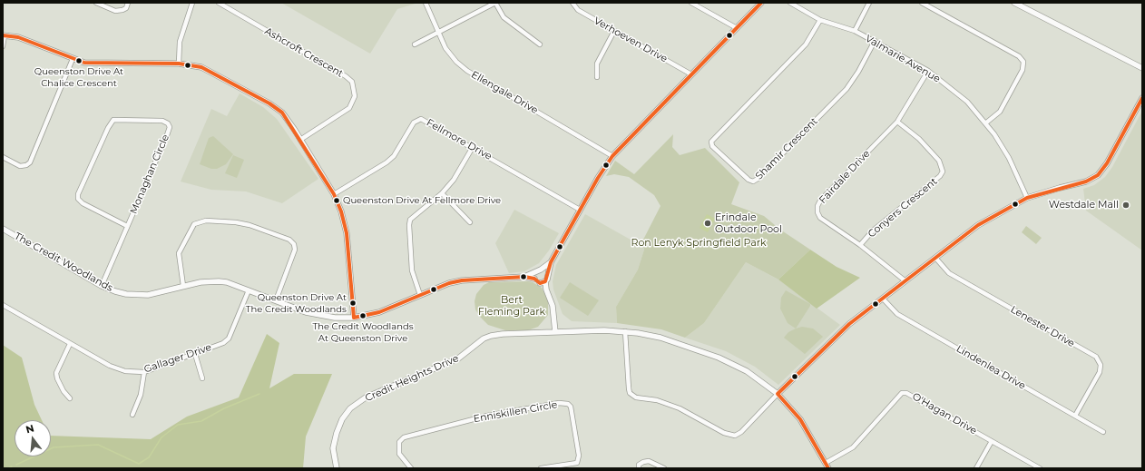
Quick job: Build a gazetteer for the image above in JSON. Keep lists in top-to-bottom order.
{
  "streets": {
    "street": [
      "Verhoeven Drive",
      "Ashcroft Crescent",
      "Valmarie Avenue",
      "Ellengale Drive",
      "Fellmore Drive",
      "Shamir Crescent",
      "Monaghan Circle",
      "Fairdale Drive",
      "Conyers Crescent",
      "The Credit Woodlands",
      "Lenester Drive",
      "Gallager Drive",
      "Lindenlea Drive",
      "Credit Heights Drive",
      "Enniskillen Circle",
      "O'Hagan Drive"
    ]
  },
  "crossings": [
    ["Valmarie Avenue", "Shamir Crescent"],
    ["Valmarie Avenue", "Fairdale Drive"],
    ["Monaghan Circle", "The Credit Woodlands"],
    ["Fairdale Drive", "Conyers Crescent"],
    ["The Credit Woodlands", "Gallager Drive"],
    ["Lenester Drive", "Lindenlea Drive"]
  ],
  "parks": ["Ron Lenyk Springfield Park", "Bert Fleming Park"],
  "places": [
    "Queenston Drive At Chalice Crescent",
    "Queenston Drive At Fellmore Drive",
    "Westdale Mall",
    "Erindale Outdoor Pool",
    "Queenston Drive At The Credit Woodlands",
    "The Credit Woodlands At Queenston Drive"
  ],
  "north": "top"
}
